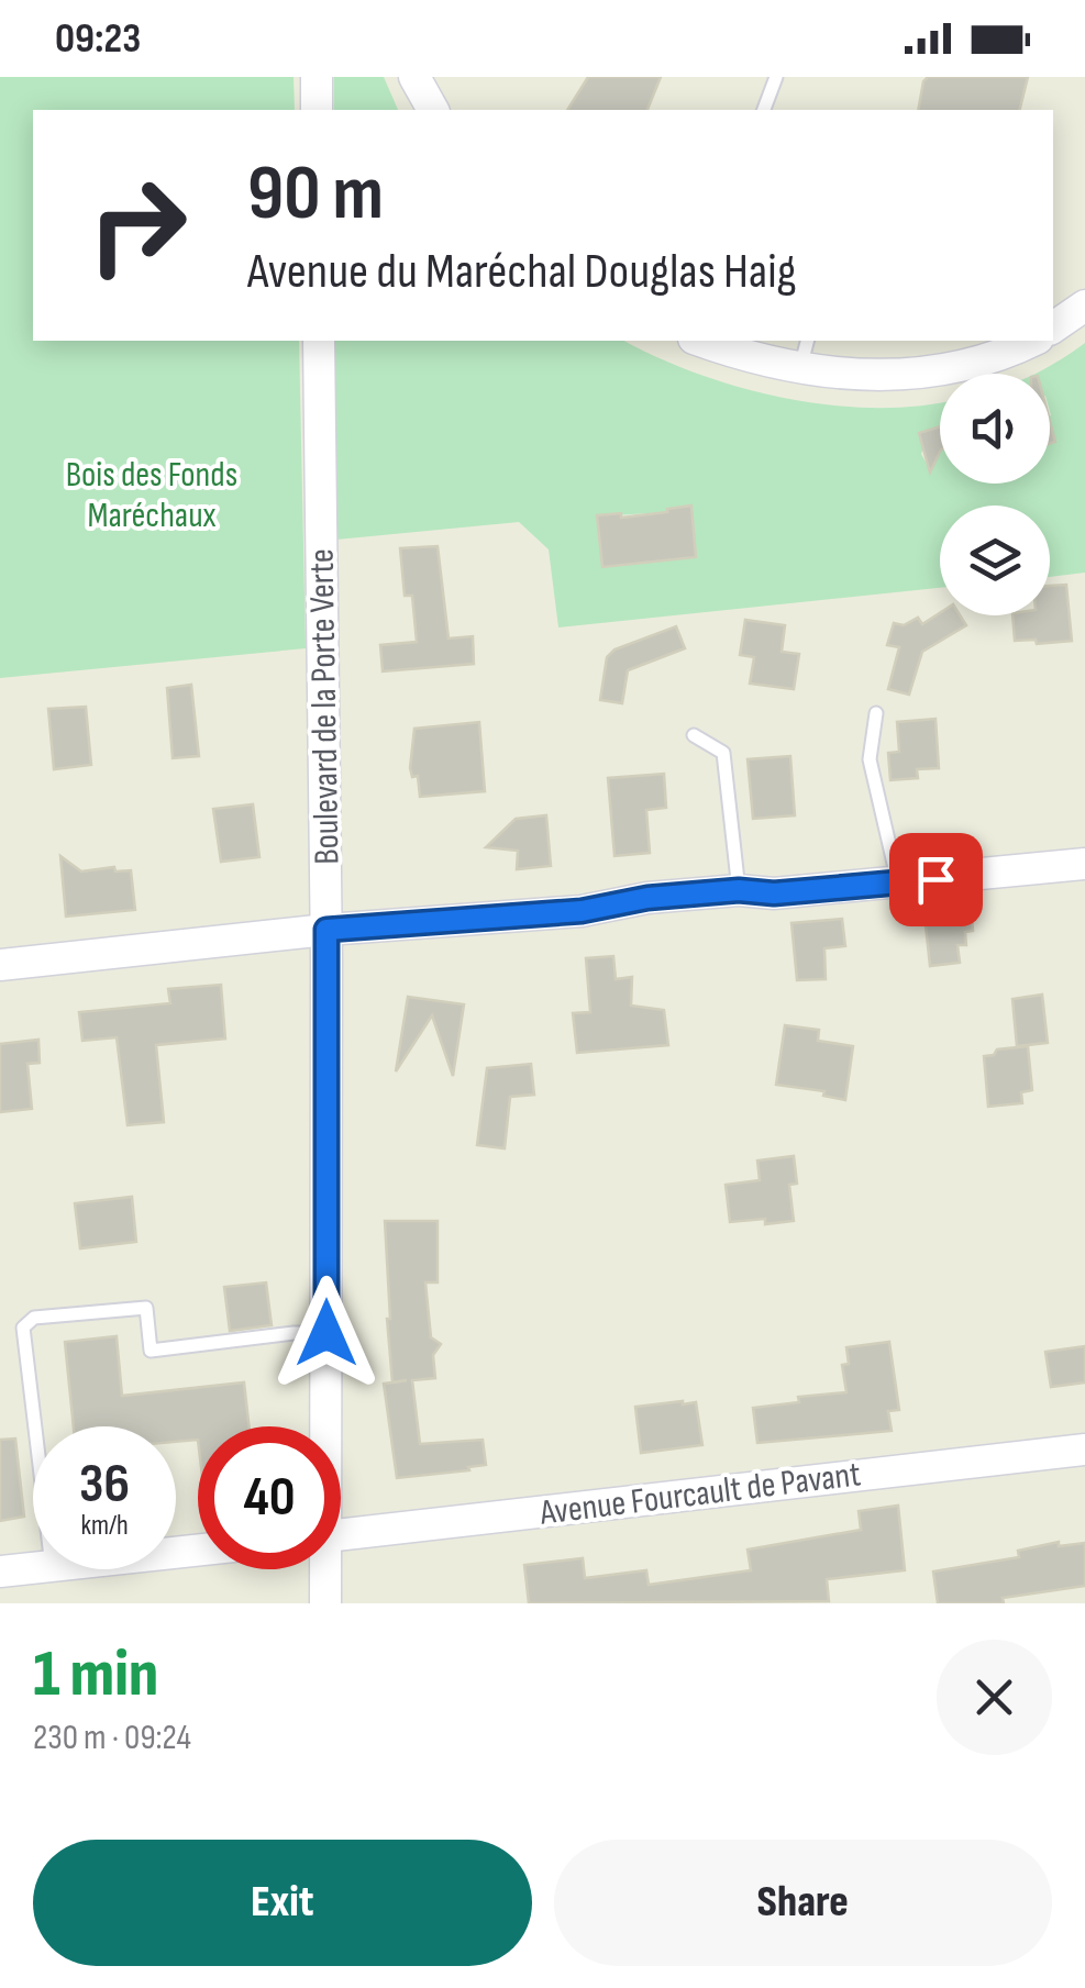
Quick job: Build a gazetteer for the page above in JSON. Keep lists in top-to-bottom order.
{
  "streets": {
    "street": ["Boulevard de la Porte Verte", "Avenue Fourcault de Pavant"]
  },
  "parks": ["Bois des Fonds Maréchaux"],
  "page": {
    "status": "09:23",
    "turn": ["90 m", "Avenue du Maréchal Douglas Haig"],
    "speed": "36 km/h",
    "limit": "40",
    "heading": ["1 min", "230 m · 09:24"],
    "buttons": ["Exit", "Share"]
  }
}
